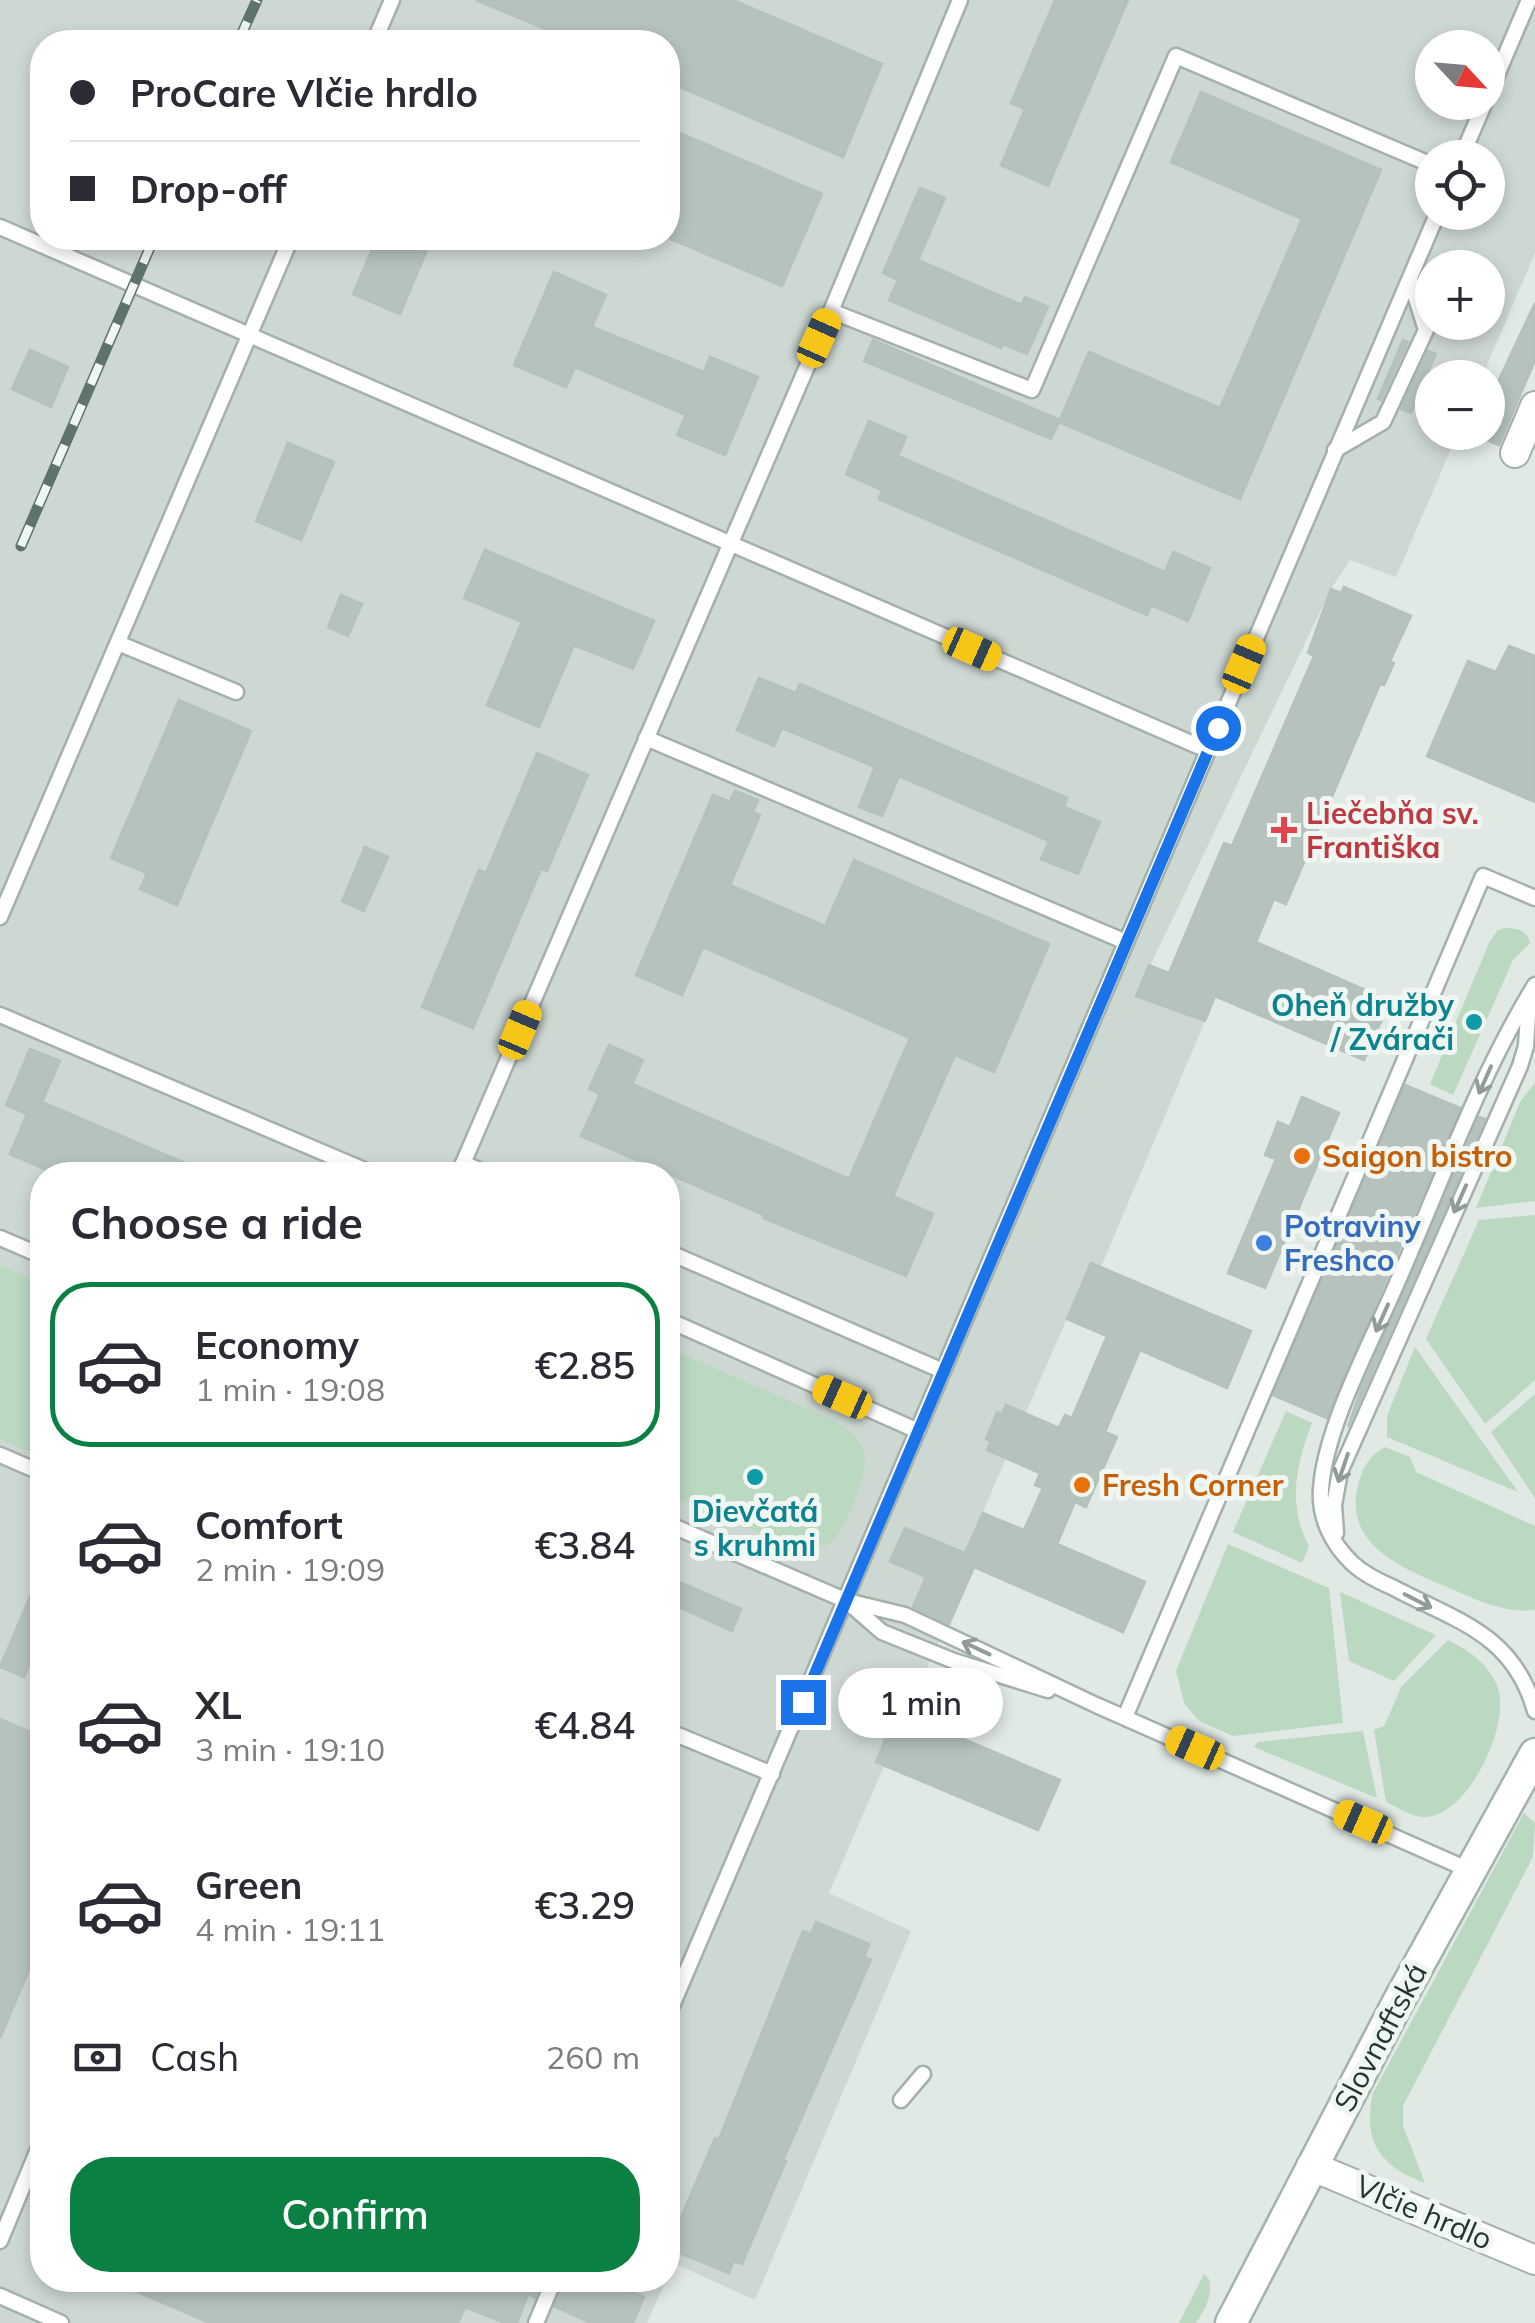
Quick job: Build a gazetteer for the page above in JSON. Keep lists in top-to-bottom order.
{
  "streets": {
    "main road": ["Slovnaftská"],
    "street": ["Vlčie hrdlo"]
  },
  "crossings": [
    ["Slovnaftská", "Vlčie hrdlo"]
  ],
  "places": {
    "health": ["Liečebňa sv. Františka"],
    "other": [
      "Oheň družby / Zvárači",
      "Saigon bistro",
      "Potraviny Freshco",
      "Dievčatá s kruhmi",
      "Fresh Corner"
    ]
  },
  "north": "bottom right",
  "page": {
    "map_buttons": ["+", "−"],
    "banner": ["ProCare Vlčie hrdlo", "Drop-off"],
    "heading": "Choose a ride",
    "list": [
      {
        "name": "Economy",
        "note": "1 min · 19:08",
        "value": "€2.85"
      },
      {
        "name": "Comfort",
        "note": "2 min · 19:09",
        "value": "€3.84"
      },
      {
        "name": "XL",
        "note": "3 min · 19:10",
        "value": "€4.84"
      },
      {
        "name": "Green",
        "note": "4 min · 19:11",
        "value": "€3.29"
      }
    ],
    "bubble": "1 min",
    "pay": ["Cash", "260 m"],
    "buttons": "Confirm"
  }
}
